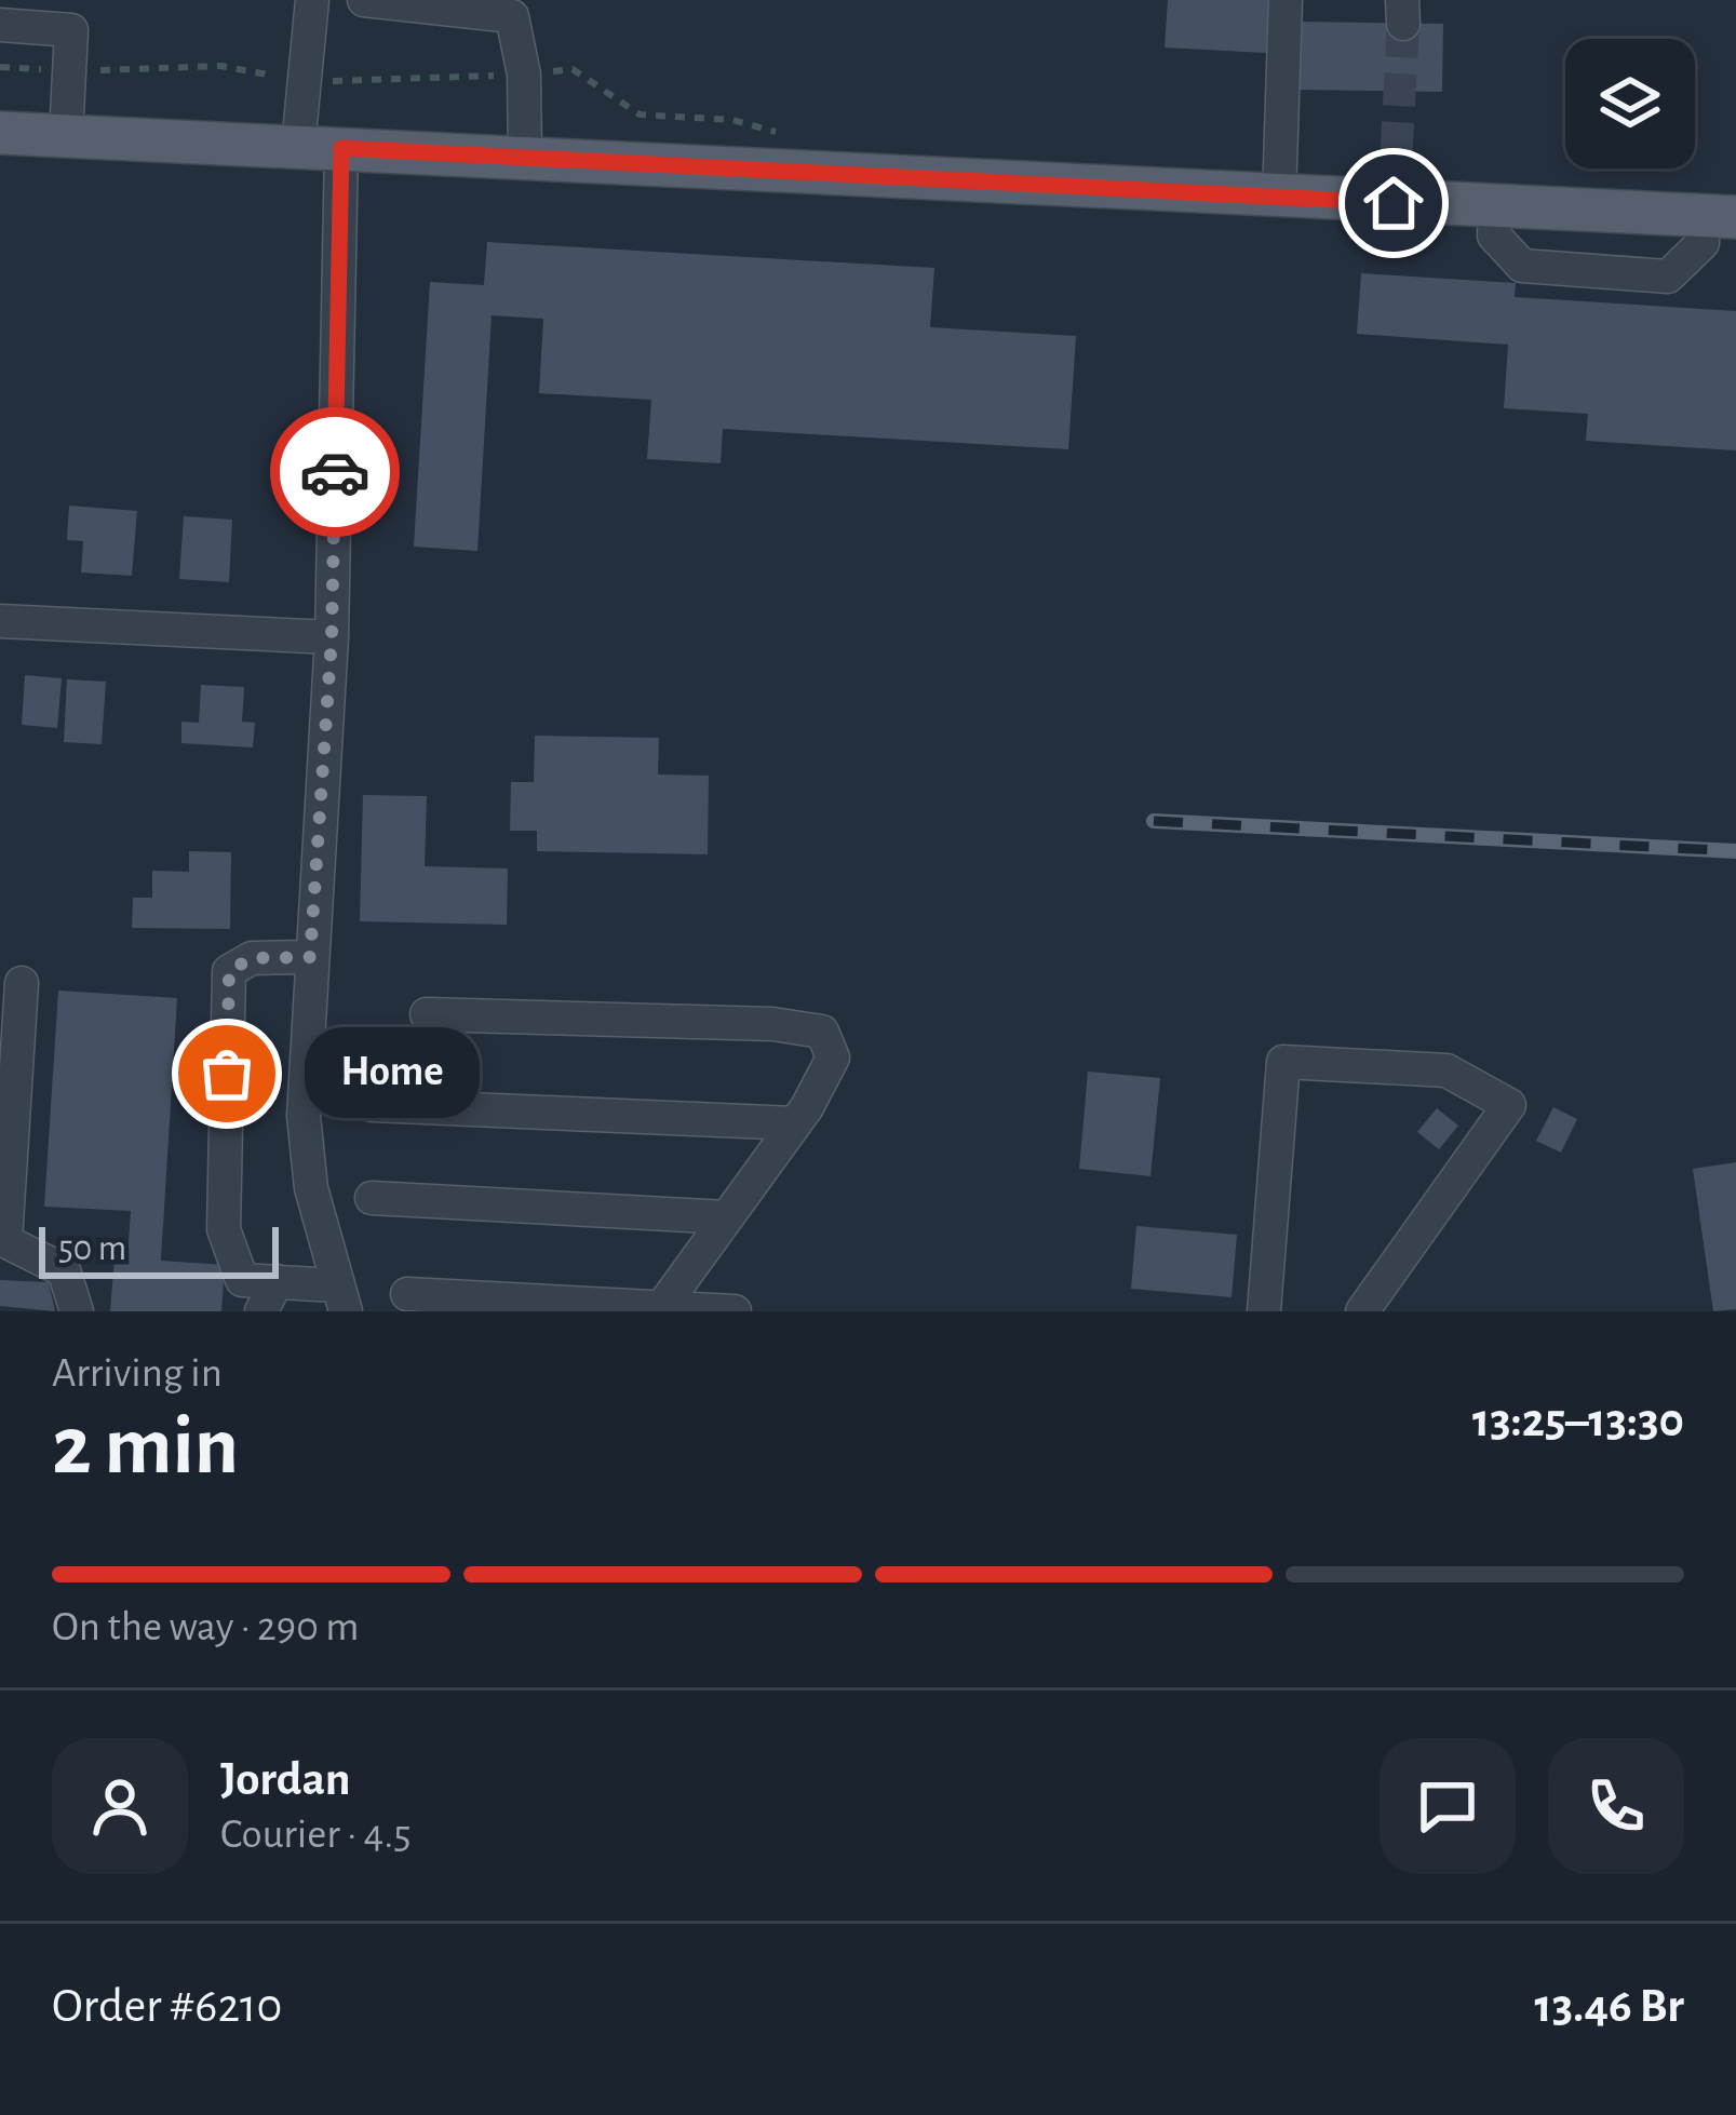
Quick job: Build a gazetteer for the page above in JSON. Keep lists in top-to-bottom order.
{
  "places": ["Home"],
  "scale_bar": "50 m",
  "page": {
    "bubble": "Home",
    "scale": "50 m",
    "heading": ["2 min", "Arriving in", "13:25–13:30"],
    "panel": [
      "Jordan",
      "Courier · 4.5",
      "Order #6210",
      "13.46 Br"
    ],
    "bar": "On the way · 290 m"
  }
}
